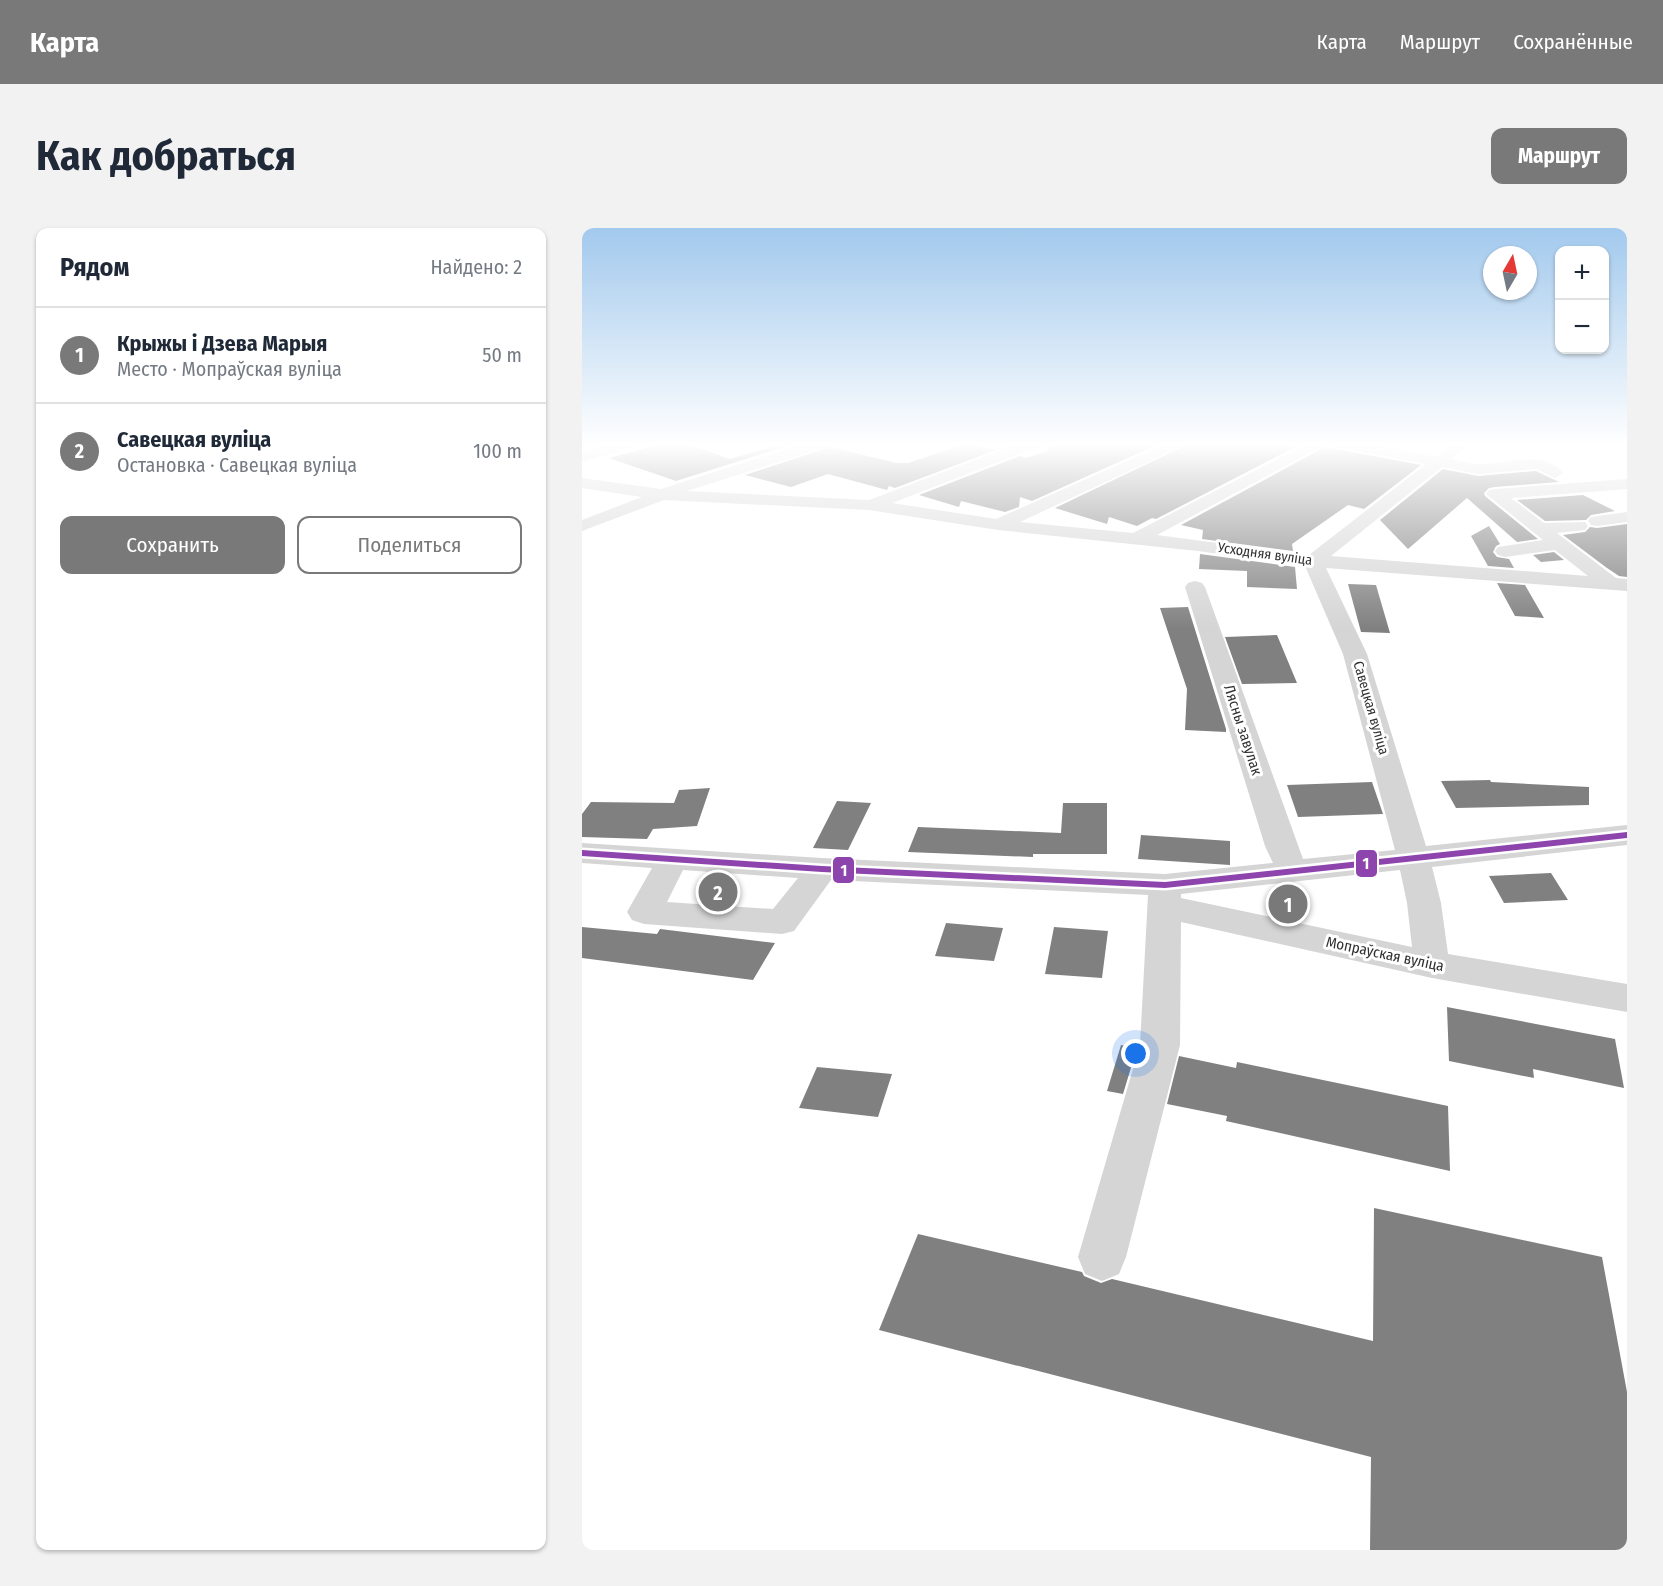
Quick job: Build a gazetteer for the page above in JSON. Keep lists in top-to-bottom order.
{
  "streets": {
    "street": [
      "Усходняя вуліца",
      "Савецкая вуліца",
      "Лясны завулак",
      "Мопраўская вуліца"
    ]
  },
  "crossings": [
    ["Усходняя вуліца", "Савецкая вуліца"],
    ["Савецкая вуліца", "Мопраўская вуліца"]
  ],
  "lines": ["transit line 1"],
  "north": "top",
  "page": {
    "header": "Карта",
    "nav": ["Карта", "Маршрут", "Сохранённые"],
    "buttons": [
      "Маршрут",
      ["Сохранить", "Поделиться"]
    ],
    "title": "Как добраться",
    "heading": ["Рядом", "Найдено: 2"],
    "map_buttons": ["+", "−"],
    "list": [
      {
        "mark": "1",
        "name": "Крыжы і Дзева Марыя",
        "note": "Место · Мопраўская вуліца",
        "value": "50 m"
      },
      {
        "mark": "2",
        "name": "Савецкая вуліца",
        "note": "Остановка · Савецкая вуліца",
        "value": "100 m"
      }
    ],
    "pins": ["2", "1"]
  }
}
